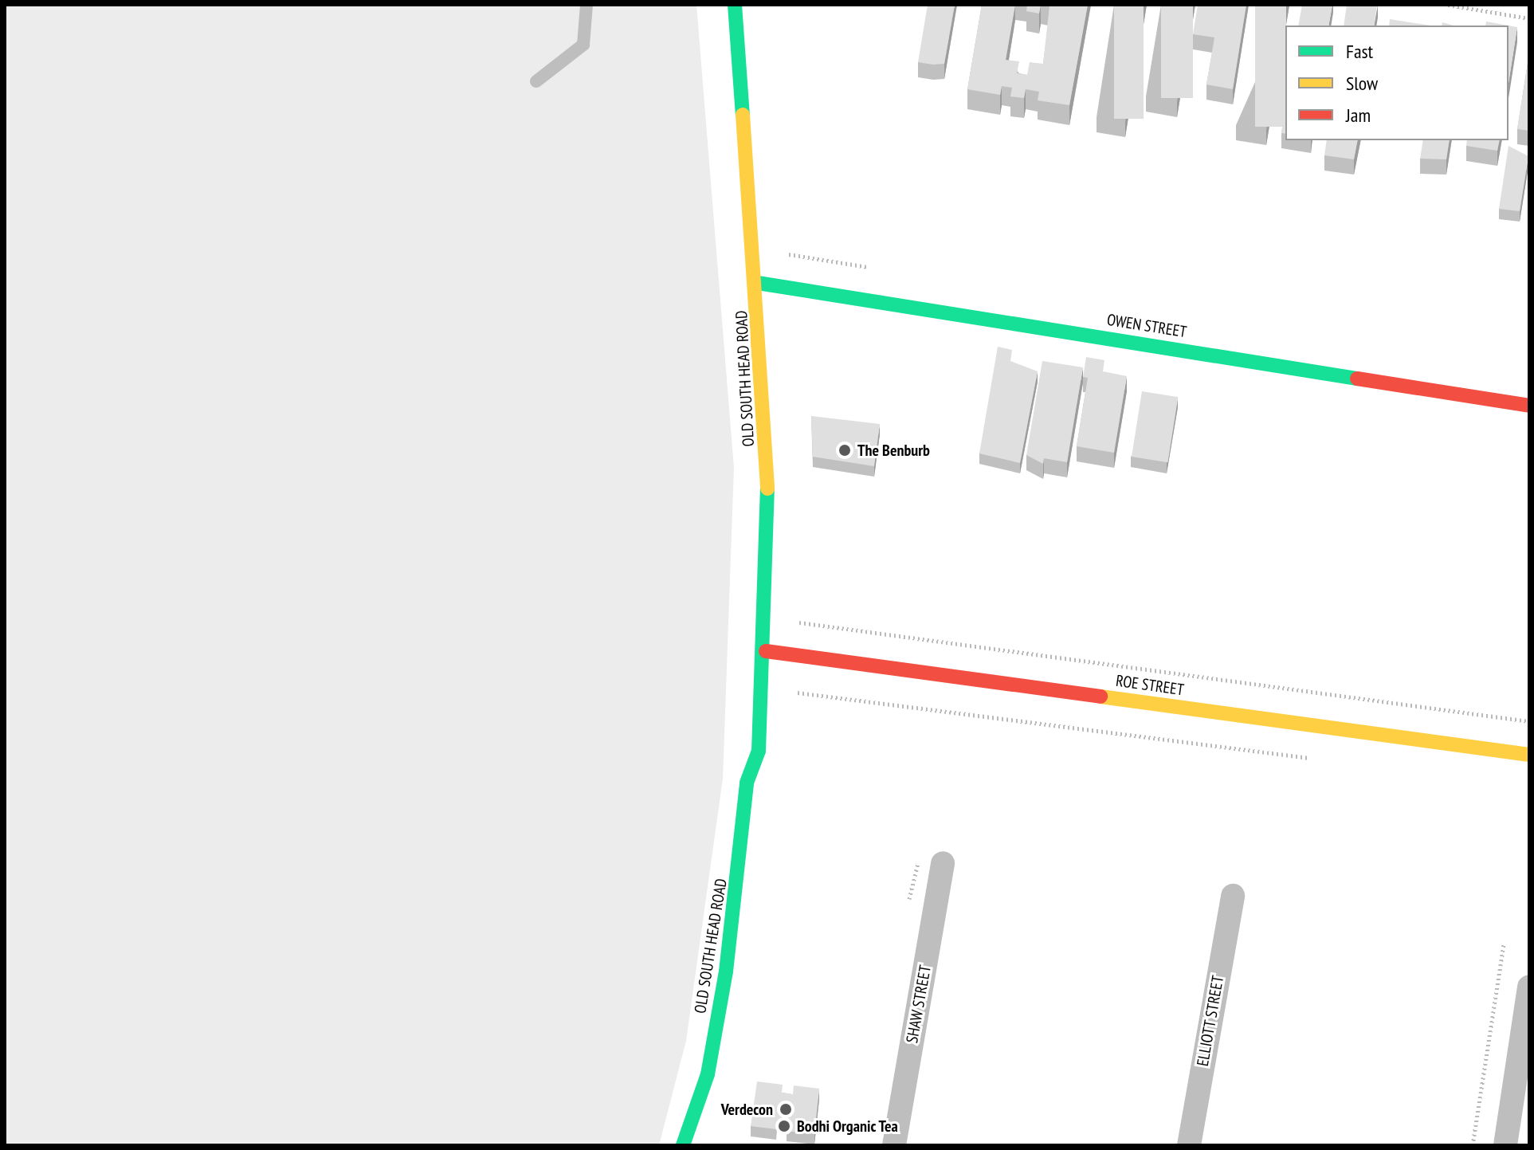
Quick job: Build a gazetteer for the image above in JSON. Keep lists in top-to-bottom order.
{
  "streets": {
    "street": [
      "OWEN STREET",
      "OLD SOUTH HEAD ROAD",
      "ROE STREET",
      "SHAW STREET",
      "ELLIOTT STREET"
    ]
  },
  "crossings": [
    ["OWEN STREET", "OLD SOUTH HEAD ROAD"],
    ["OLD SOUTH HEAD ROAD", "ROE STREET"]
  ],
  "places": ["The Benburb", "Verdecon", "Bodhi Organic Tea"],
  "legend": ["Fast", "Slow", "Jam"]
}
